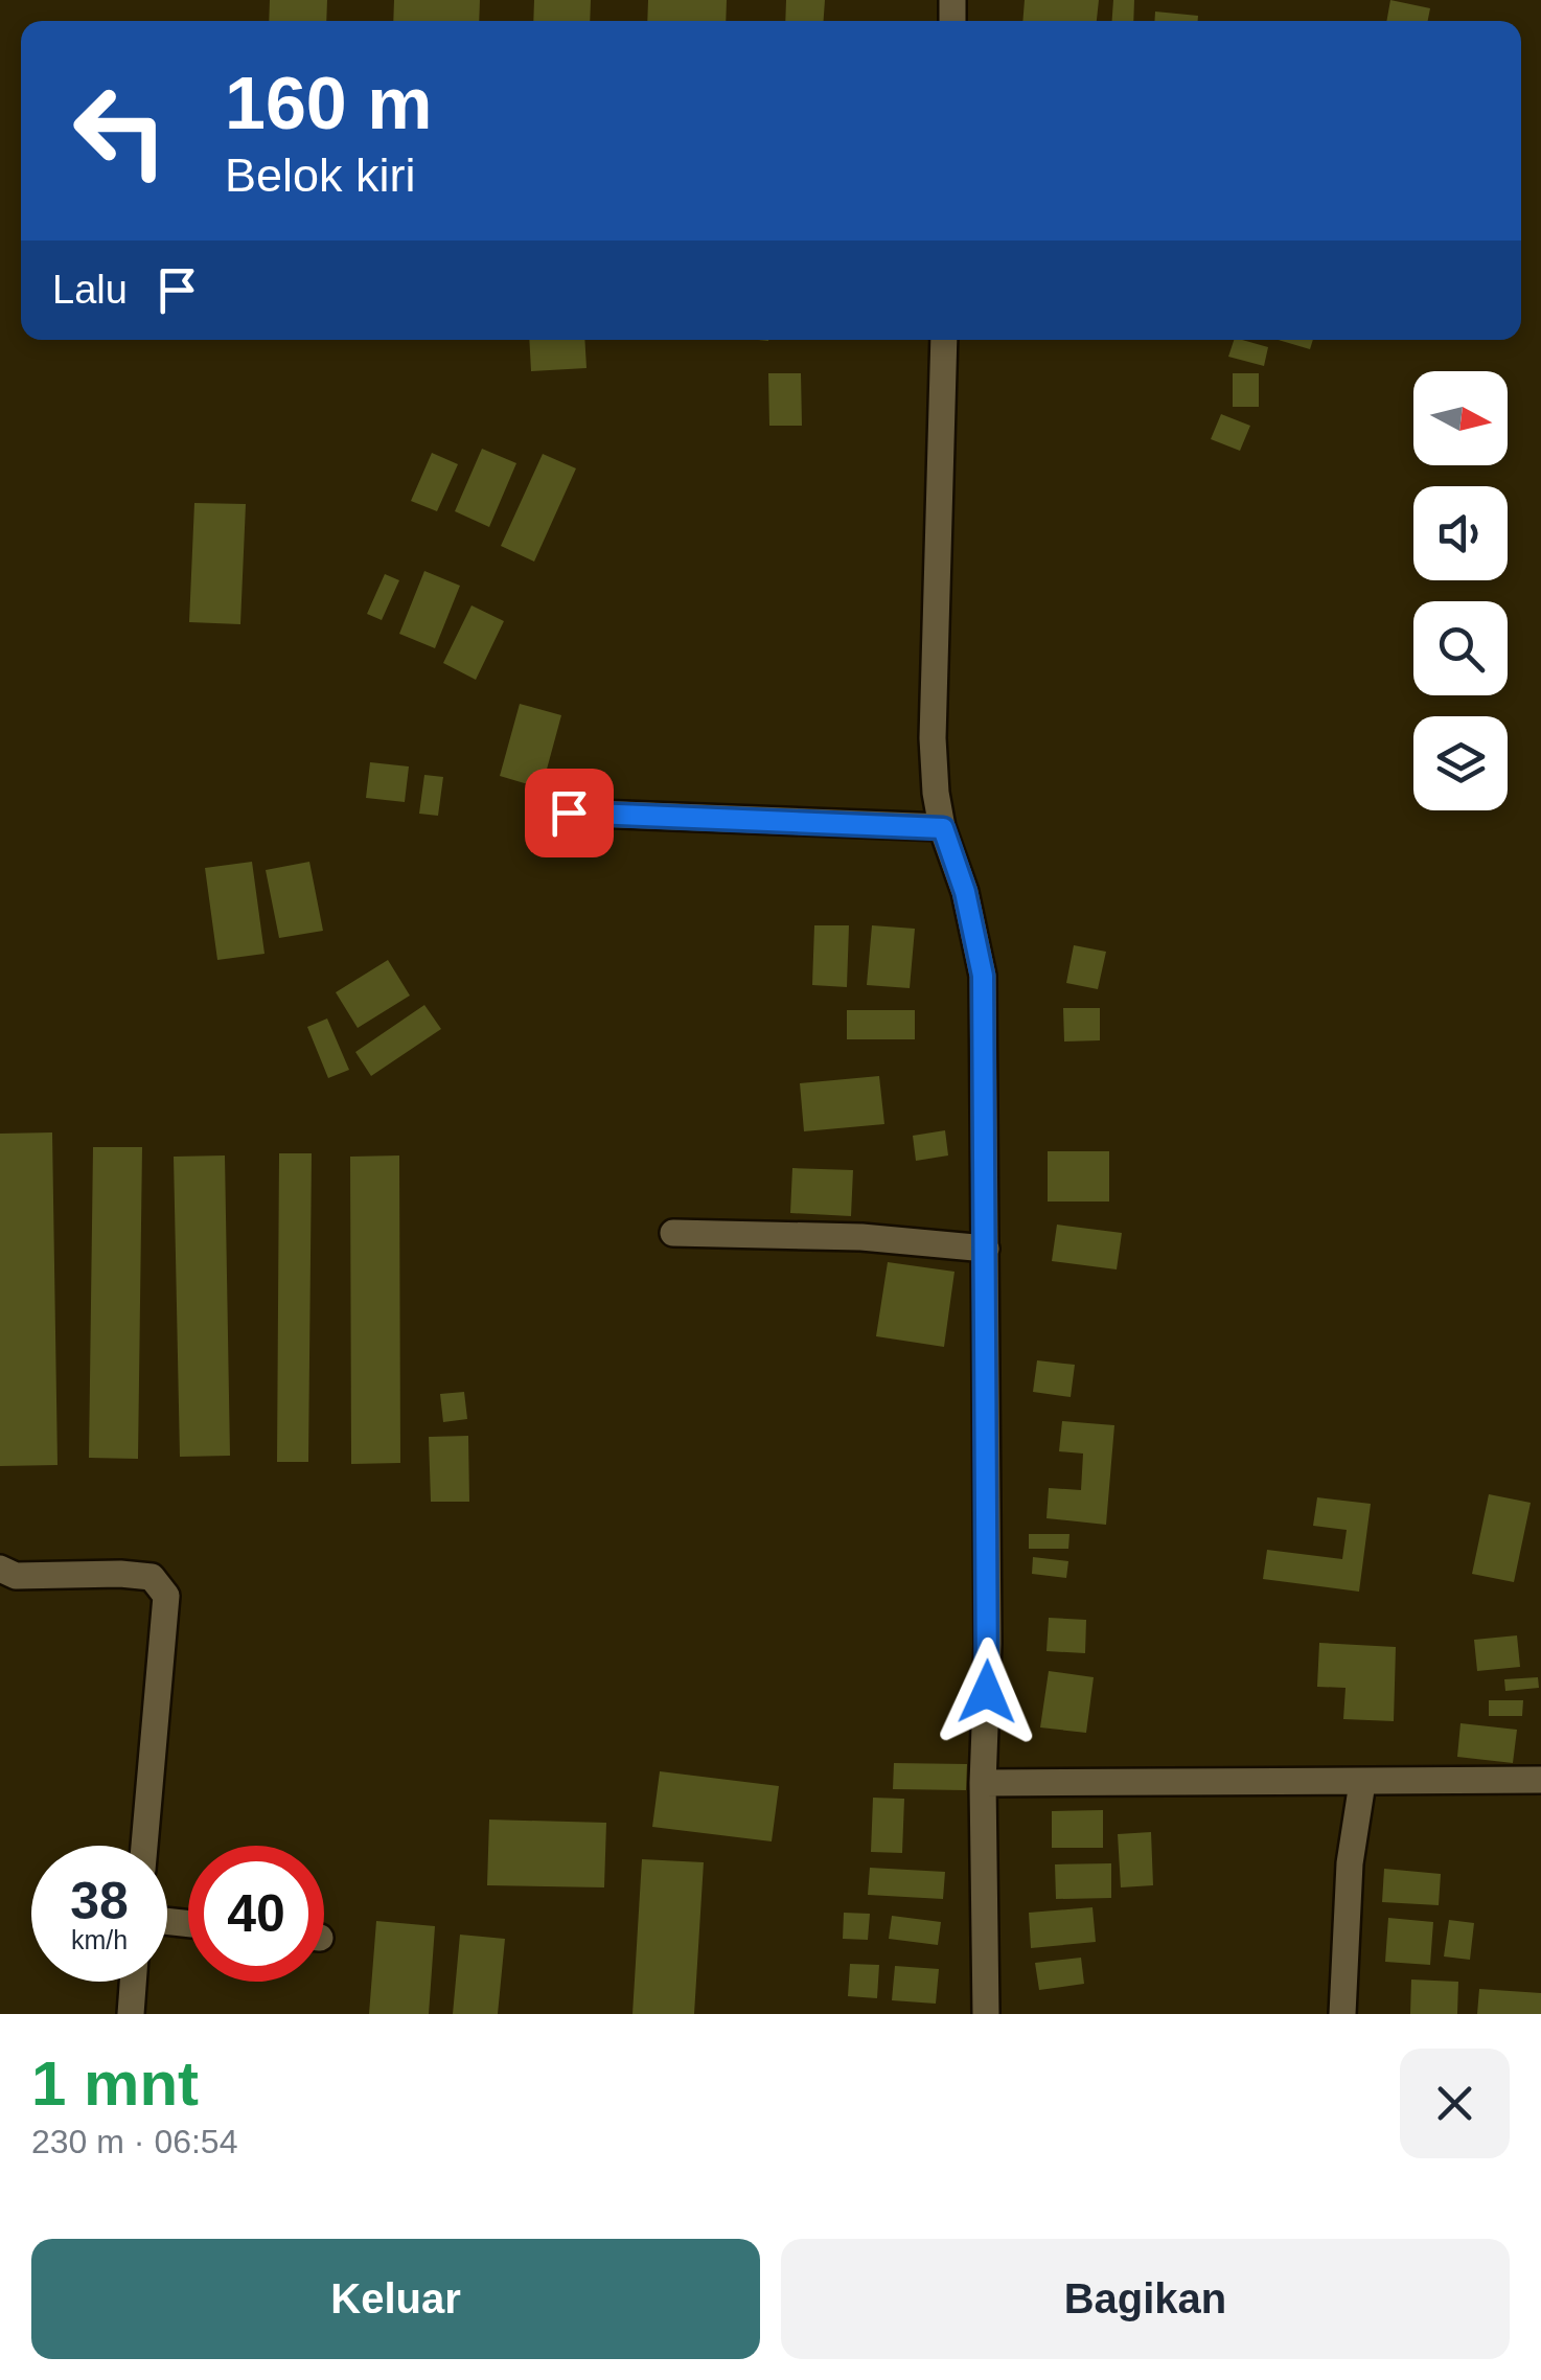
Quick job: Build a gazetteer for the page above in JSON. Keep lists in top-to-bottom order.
{
  "north": "right",
  "page": {
    "turn": ["160 m", "Belok kiri"],
    "then": "Lalu",
    "speed": "38 km/h",
    "limit": "40",
    "heading": ["1 mnt", "230 m · 06:54"],
    "buttons": ["Keluar", "Bagikan"]
  }
}
